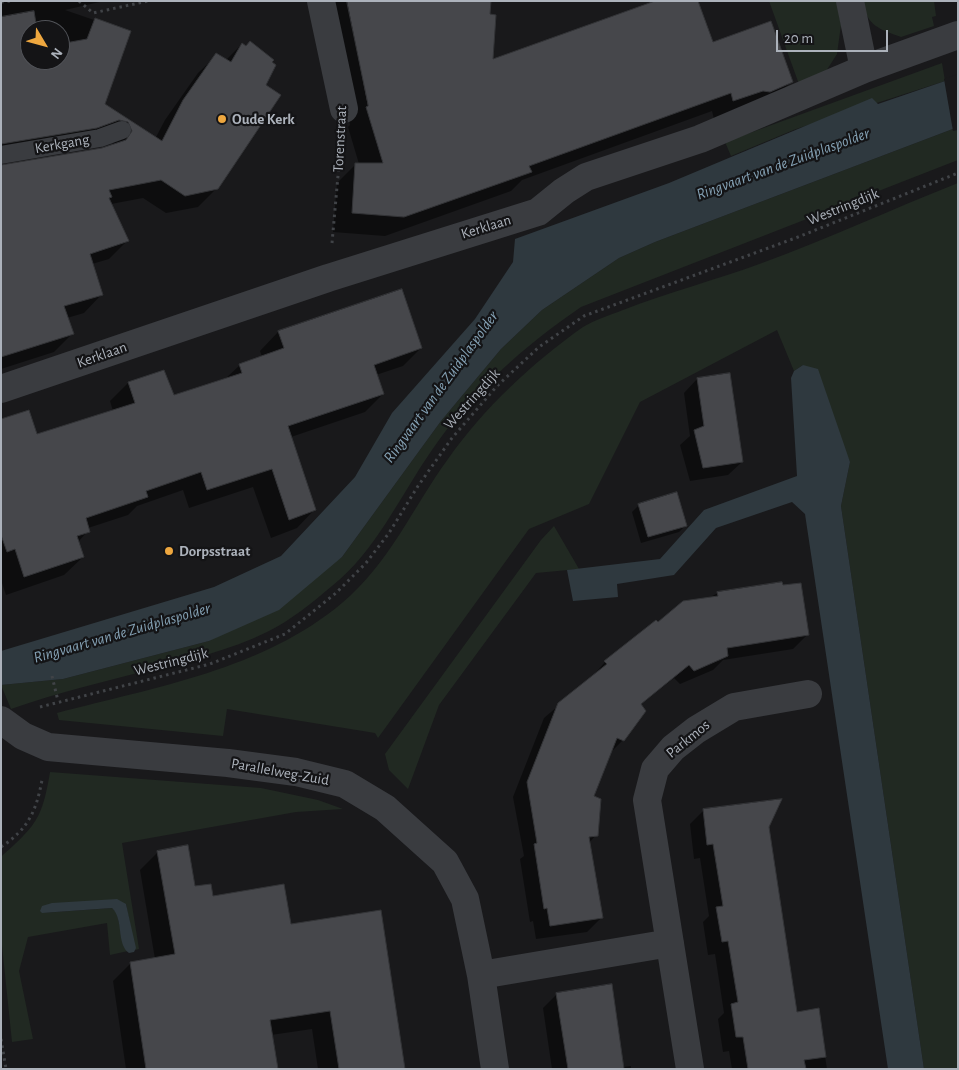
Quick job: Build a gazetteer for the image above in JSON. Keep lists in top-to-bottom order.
{
  "streets": {
    "street": [
      "Torenstraat",
      "Kerklaan",
      "Parkmos",
      "Parallelweg-Zuid"
    ],
    "lane": ["Kerkgang"],
    "path": ["Westringdijk"]
  },
  "crossings": [
    ["Torenstraat", "Kerklaan"]
  ],
  "water": ["Ringvaart van de Zuidplaspolder"],
  "places": ["Oude Kerk", "Dorpsstraat"],
  "scale_bar": "20 m",
  "north": "bottom right"
}
